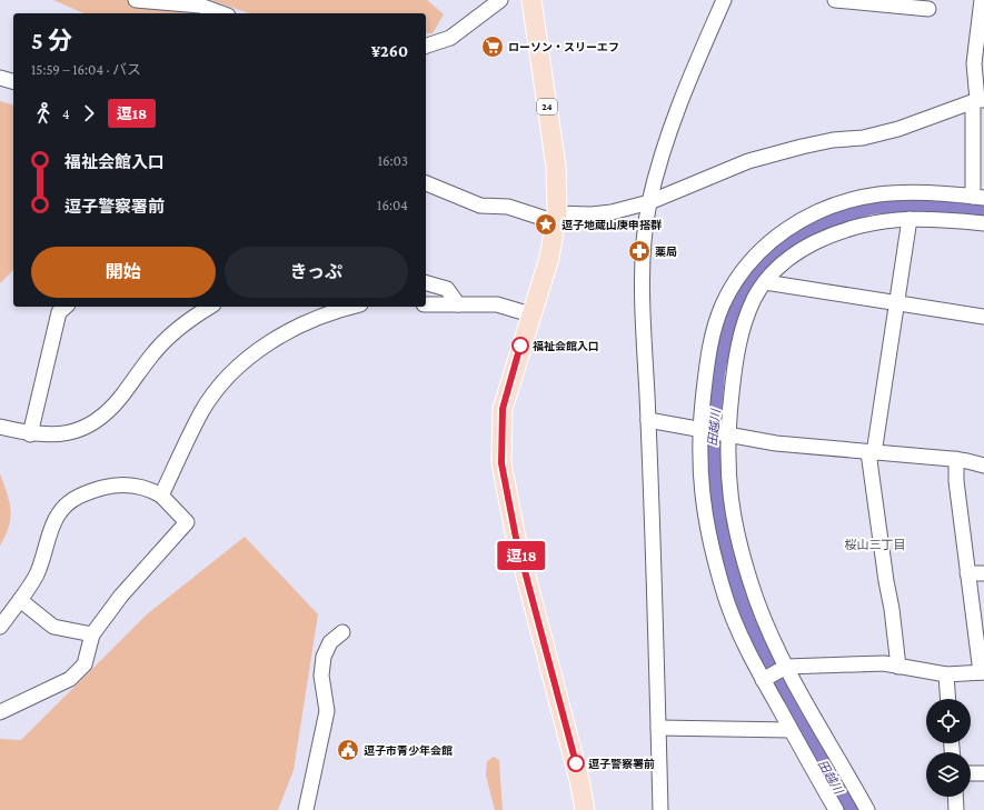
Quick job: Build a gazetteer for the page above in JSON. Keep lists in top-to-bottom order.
{
  "streets": {
    "main road": ["24"]
  },
  "districts": ["桜山三丁目"],
  "water": ["田越川"],
  "places": {
    "supermarket": ["ローソン・スリーエフ"],
    "place": ["逗子地蔵山庚申搭群"],
    "pharmacy": ["薬局"],
    "other": ["福祉会館入口", "逗子警察署前"],
    "public building": ["逗子市青少年会館"]
  },
  "lines": ["bus line 逗18"],
  "page": {
    "on_map": "逗18",
    "heading": ["5 分", "15:59 – 16:04 · バス", "¥260"],
    "legs": ["4", "逗18"],
    "list": [
      {
        "name": "福祉会館入口",
        "value": "16:03"
      },
      {
        "name": "逗子警察署前",
        "value": "16:04"
      }
    ],
    "buttons": ["開始", "きっぷ"]
  }
}
